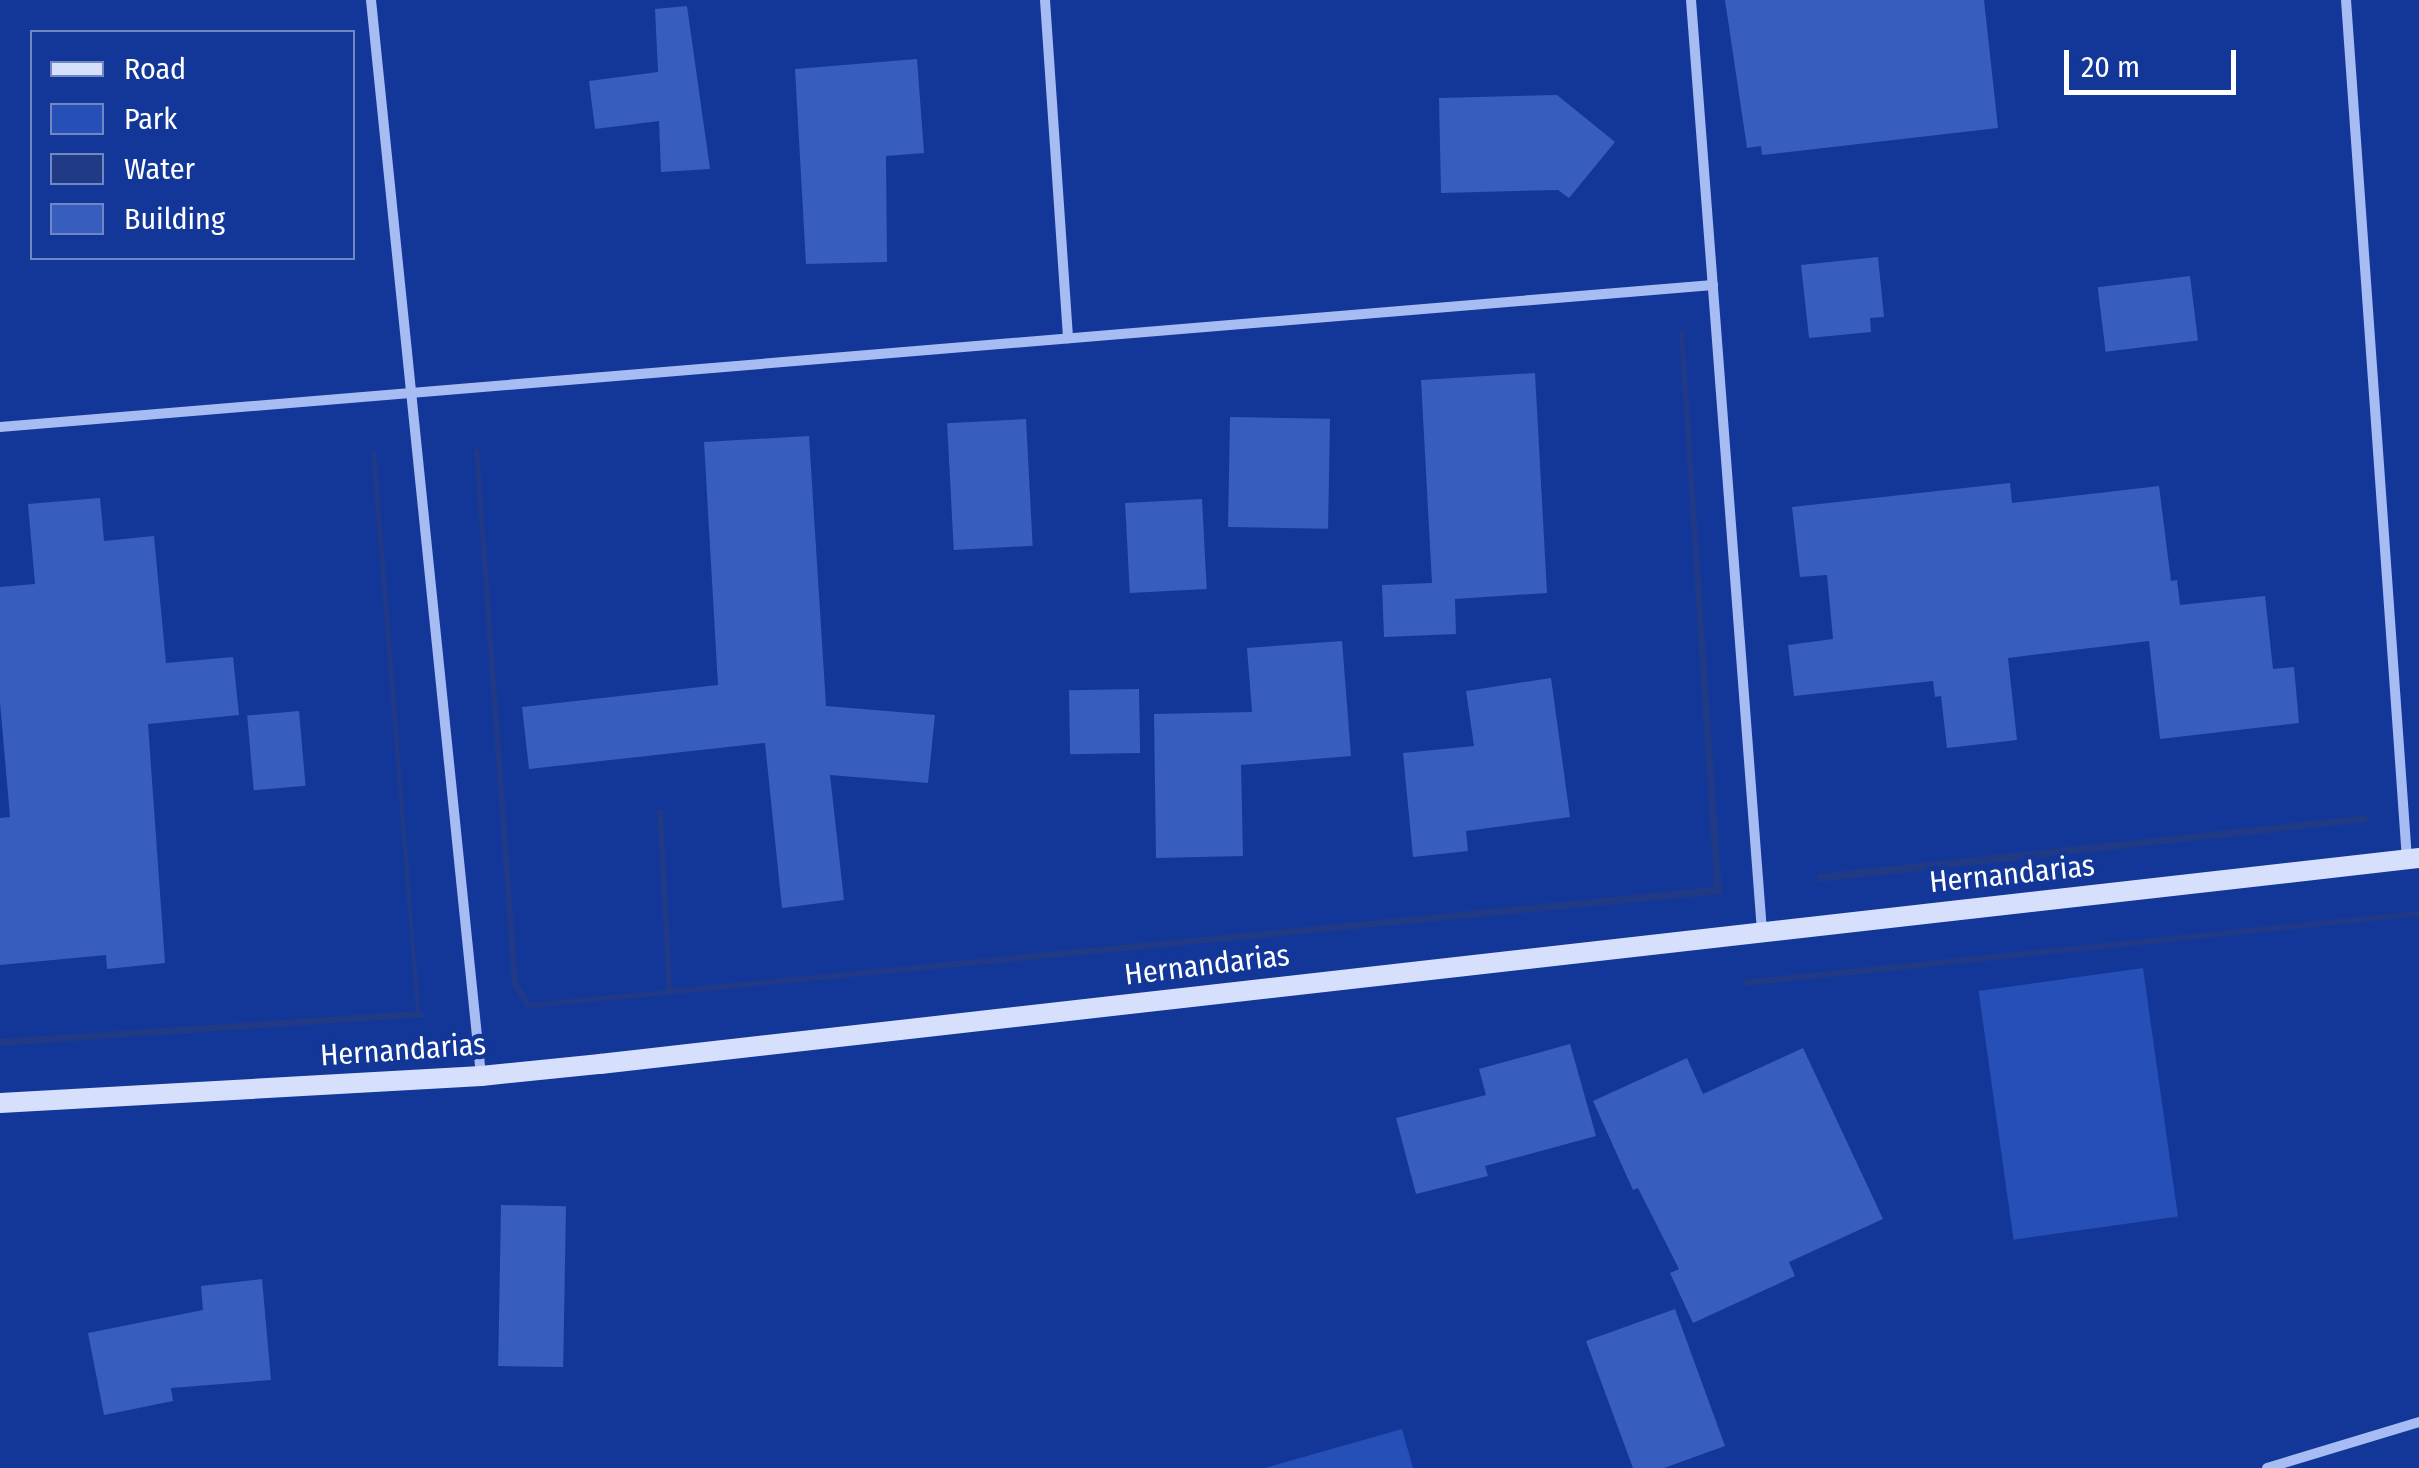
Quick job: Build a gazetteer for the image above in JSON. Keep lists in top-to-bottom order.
{
  "streets": {
    "street": ["Hernandarias"]
  },
  "legend": [
    "Road",
    "Park",
    "Water",
    "Building"
  ],
  "scale_bar": "20 m"
}
